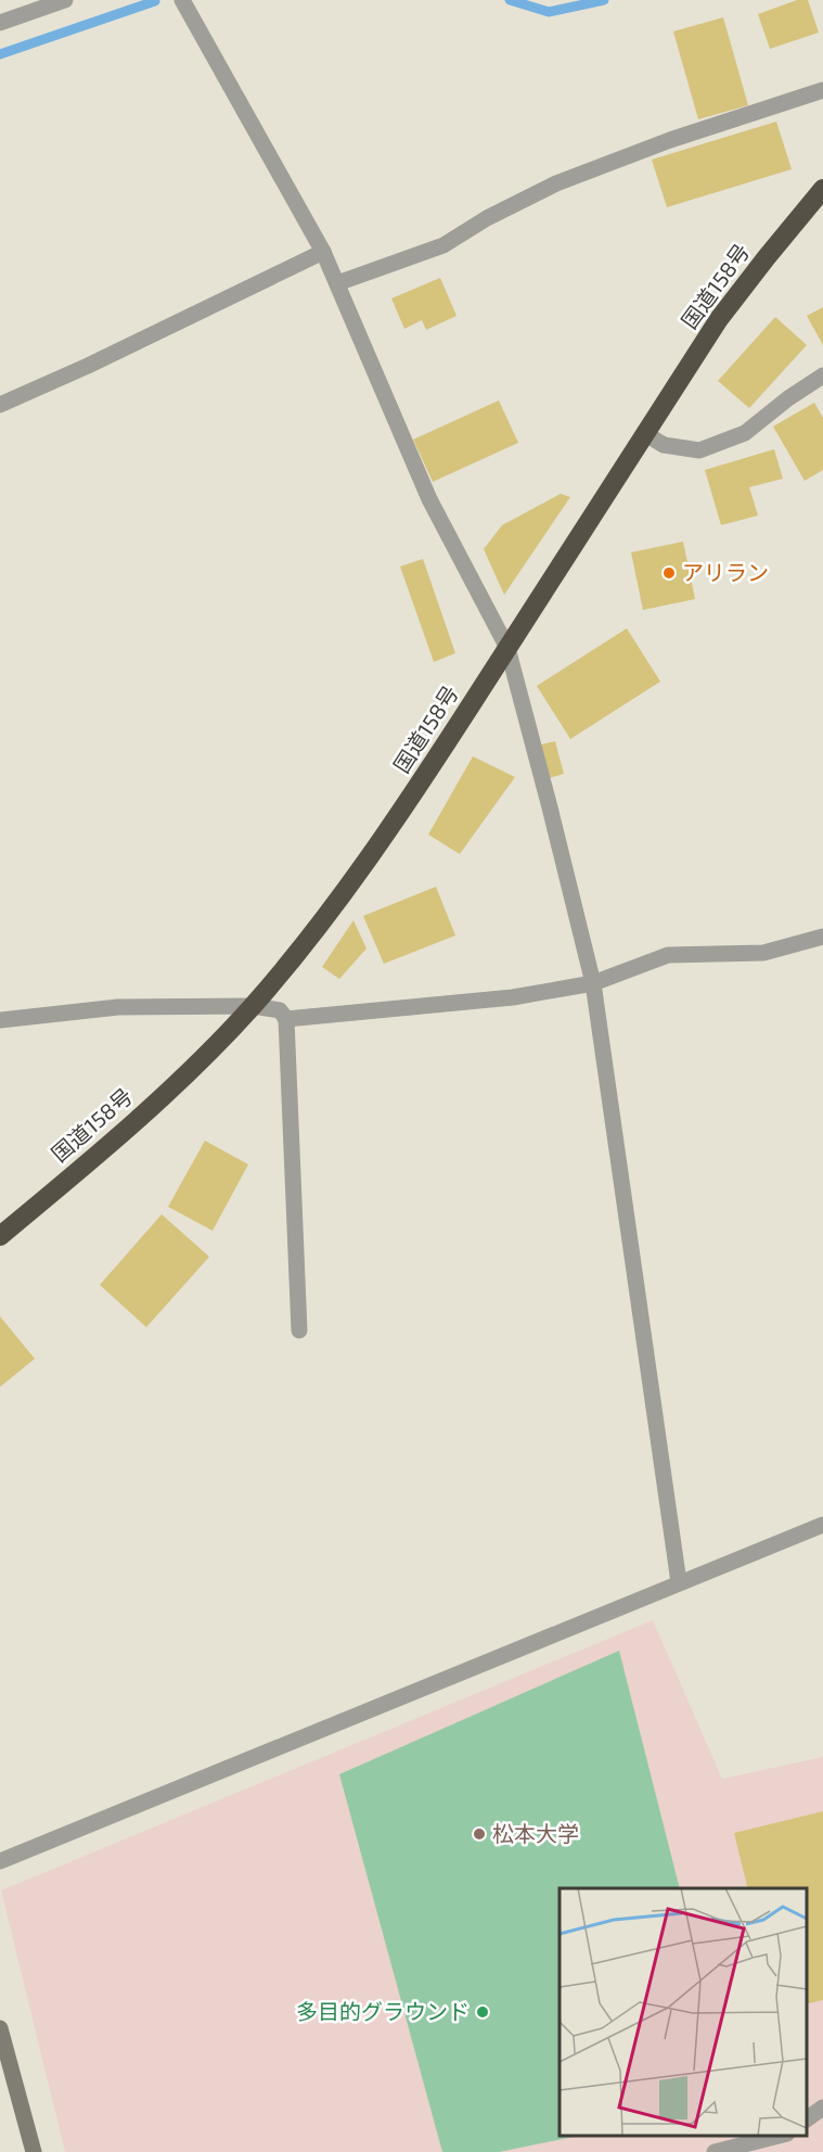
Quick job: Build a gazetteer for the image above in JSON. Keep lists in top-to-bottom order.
{
  "streets": {
    "highway": ["国道158号"]
  },
  "places": ["アリラン", "松本大学", "多目的グラウンド"]
}
